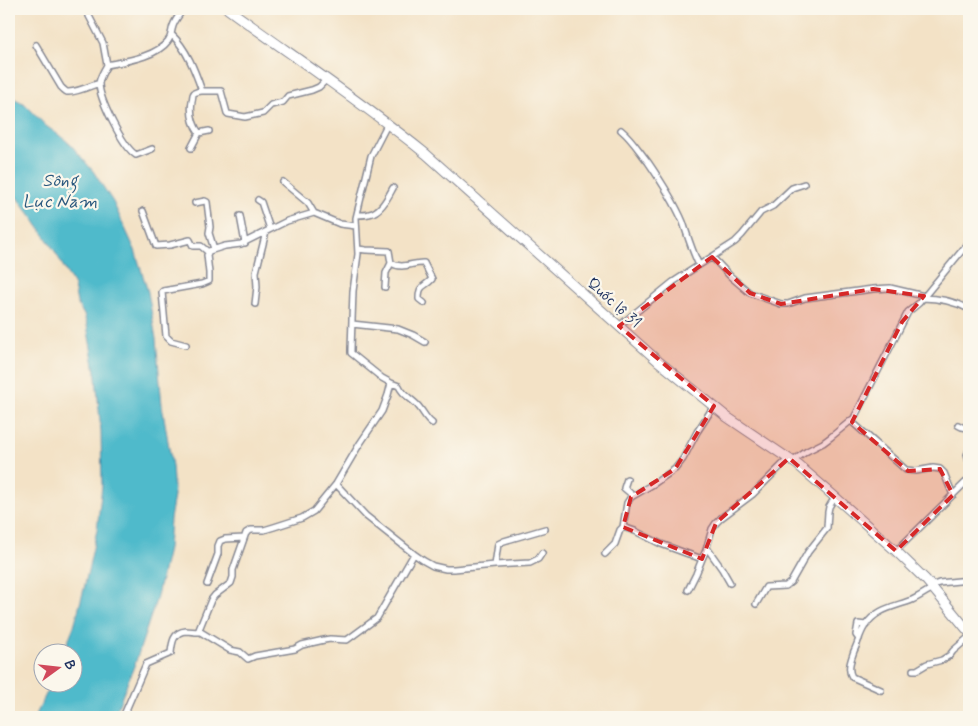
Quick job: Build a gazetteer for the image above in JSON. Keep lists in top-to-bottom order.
{
  "streets": {
    "highway": ["Quốc lộ 31"]
  },
  "water": ["Sông Lục Nam"],
  "north": "right"
}
